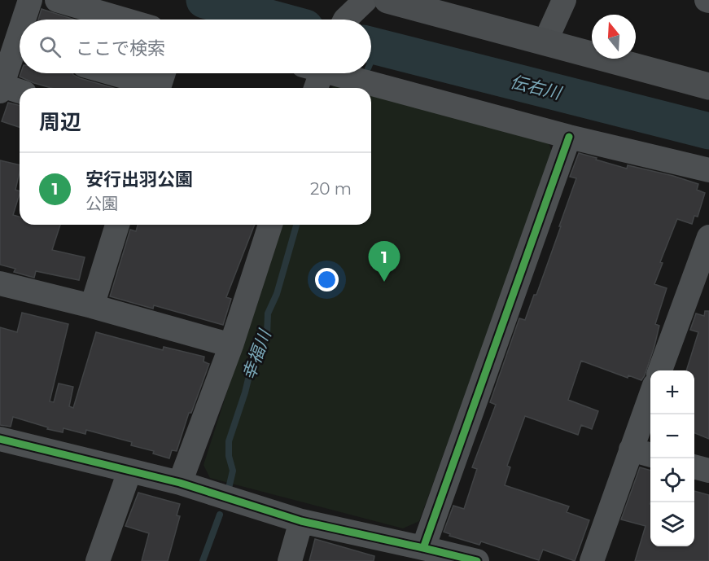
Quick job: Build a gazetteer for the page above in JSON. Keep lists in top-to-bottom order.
{
  "water": ["伝右川", "幸福川"],
  "north": "top",
  "page": {
    "search": "ここで検索",
    "heading": "周辺",
    "list": [
      {
        "mark": "1",
        "name": "安行出羽公園",
        "note": "公園",
        "value": "20 m"
      }
    ],
    "pins": "1",
    "map_buttons": ["+", "−"]
  }
}
